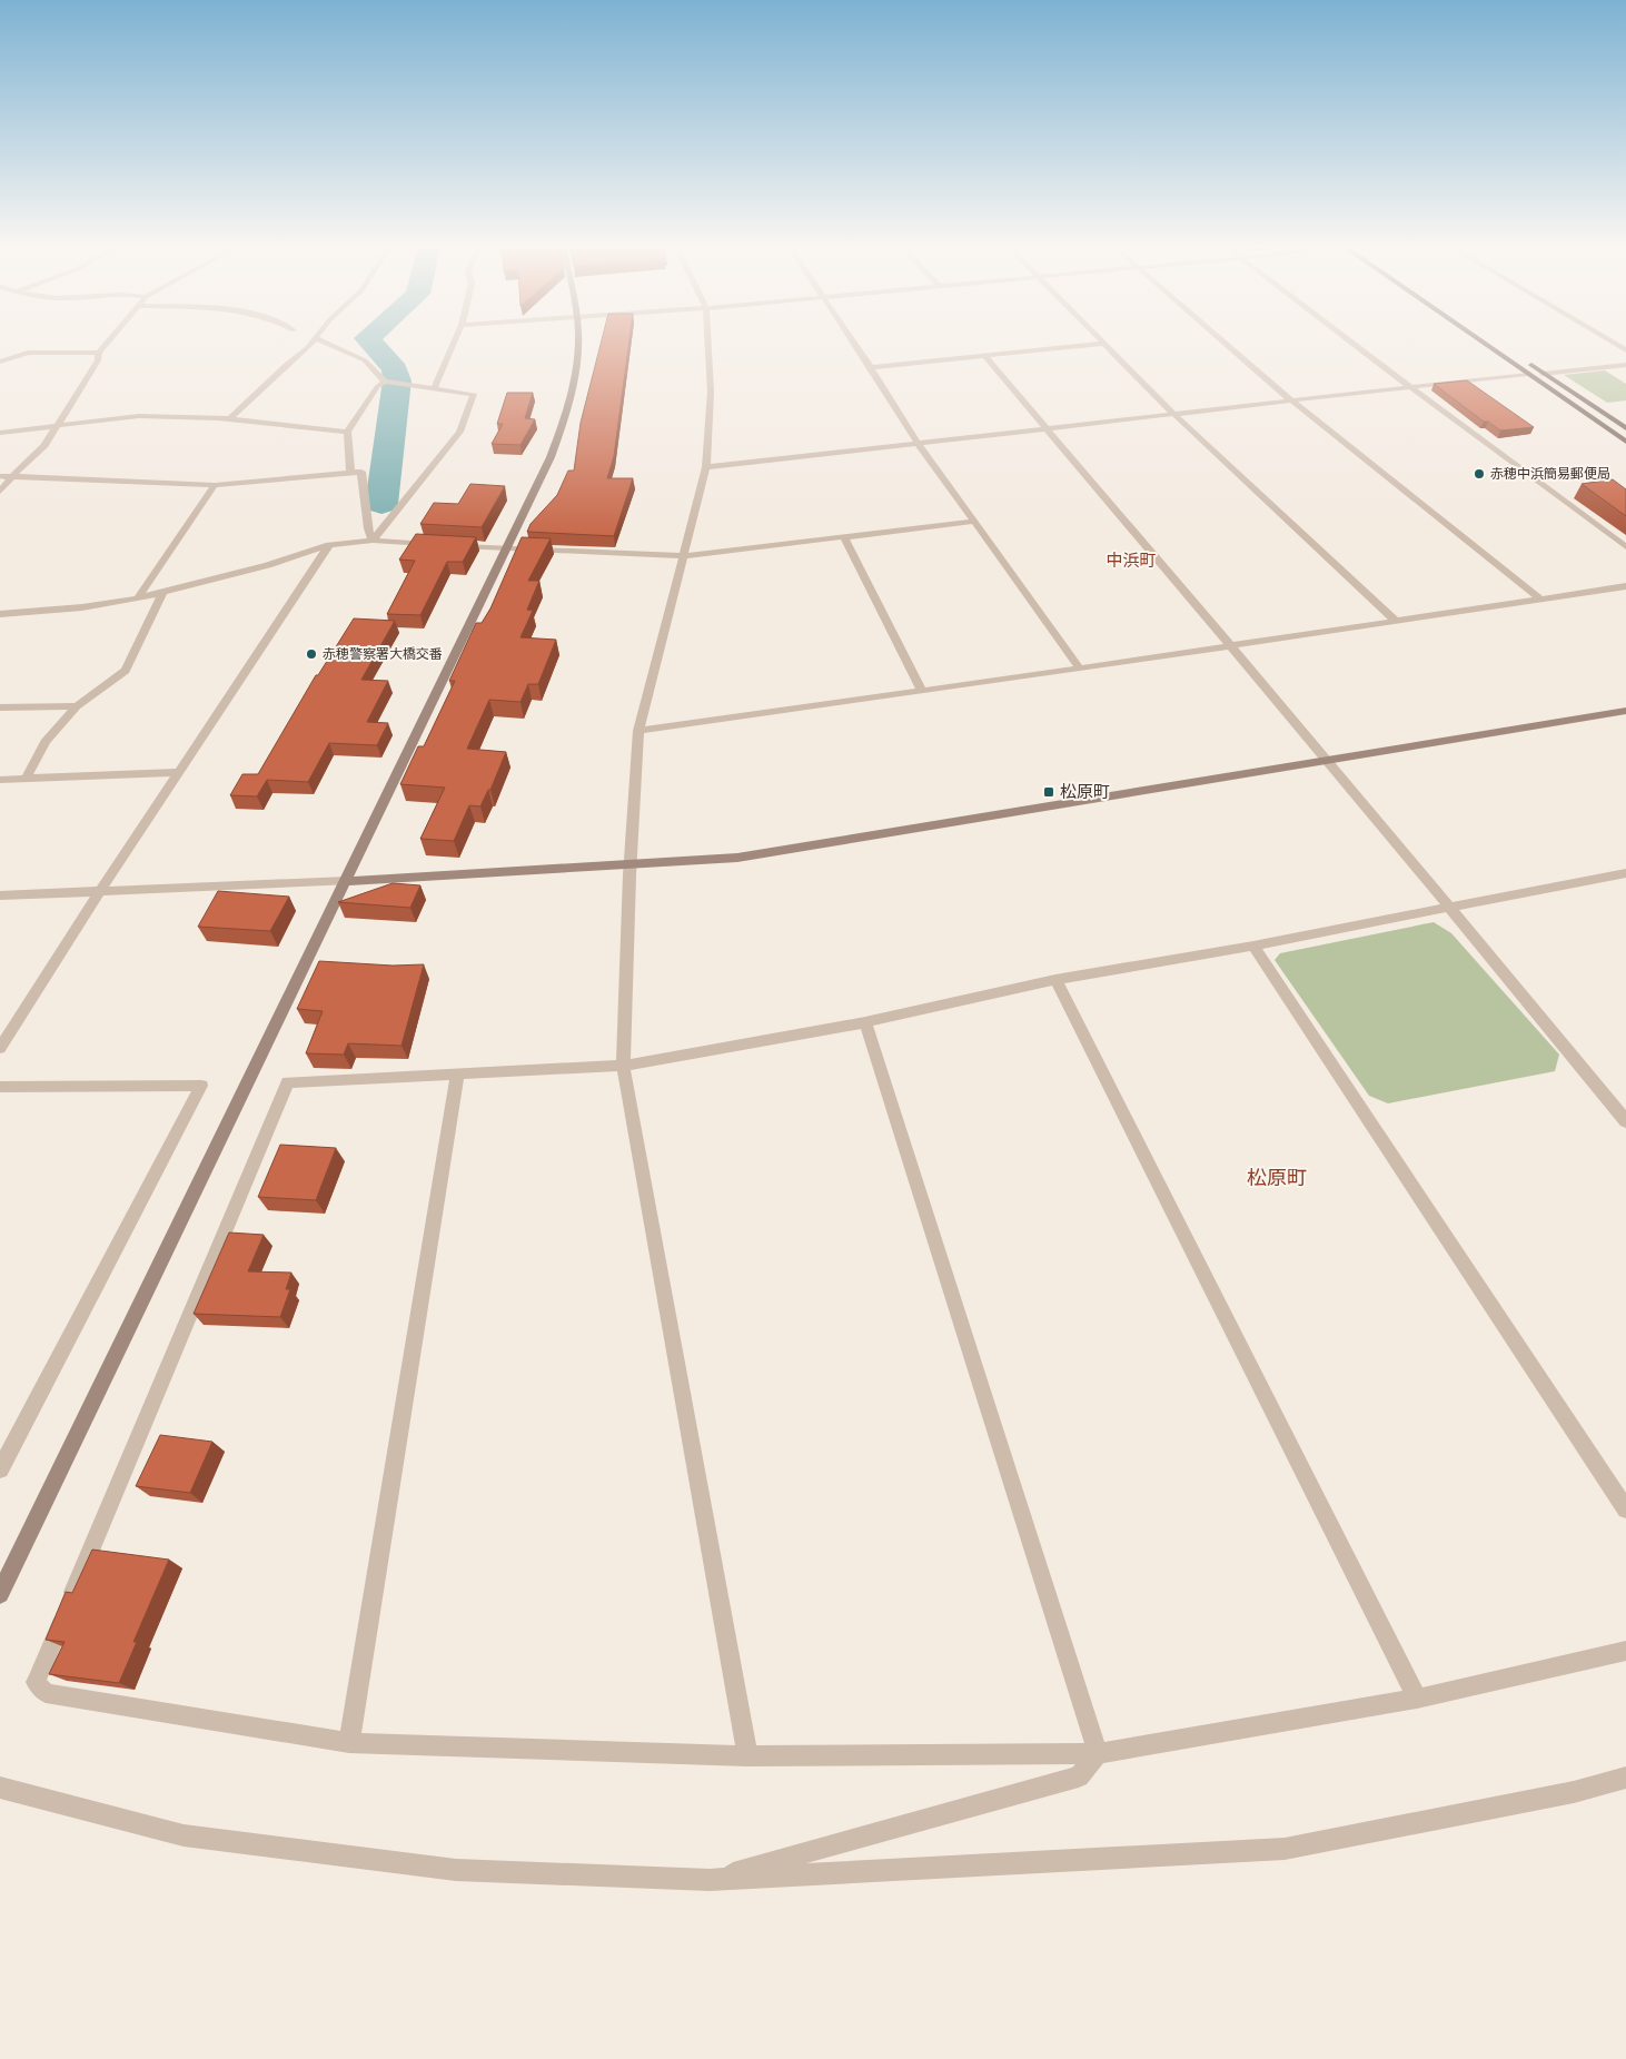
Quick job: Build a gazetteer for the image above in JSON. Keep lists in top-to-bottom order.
{
  "districts": ["中浜町", "松原町"],
  "places": {
    "other": ["赤穂中浜簡易郵便局", "赤穂警察署大橋交番"],
    "transit": ["松原町"]
  }
}
